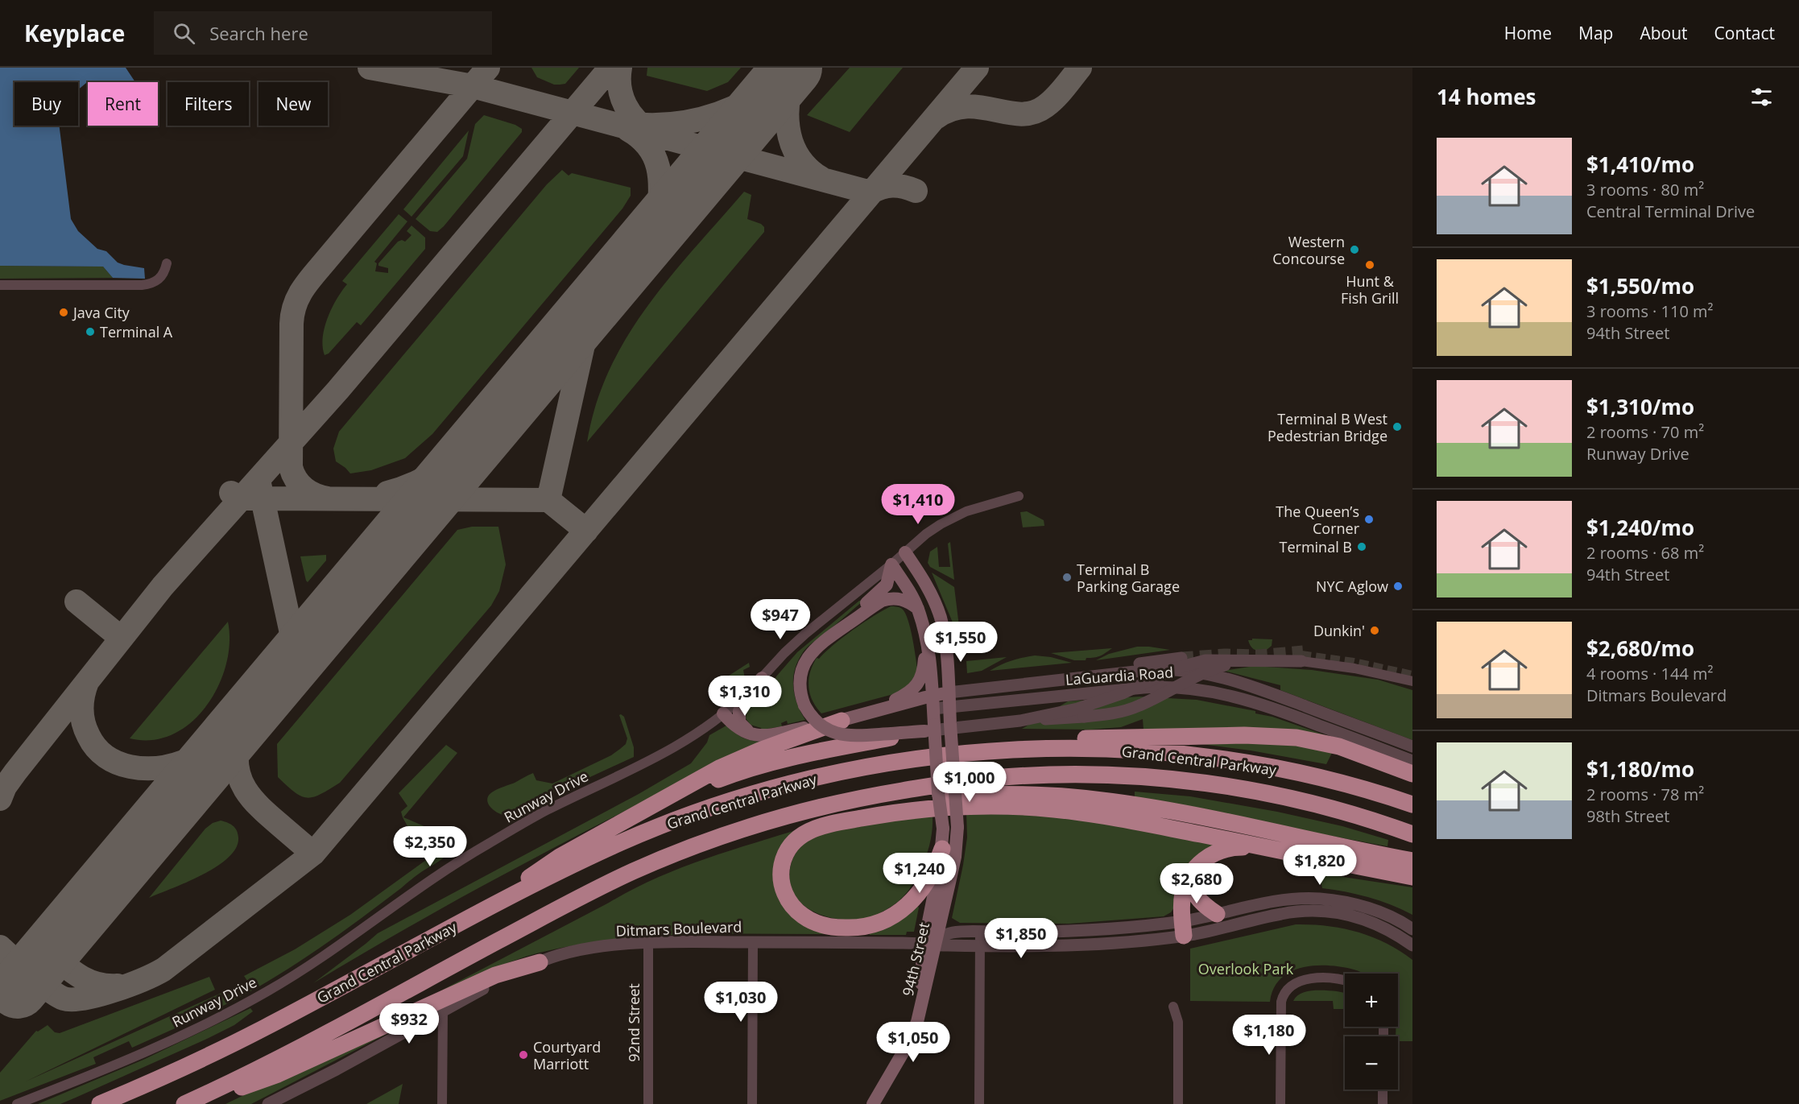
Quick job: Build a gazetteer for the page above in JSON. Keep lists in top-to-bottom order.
{
  "streets": {
    "highway": ["Grand Central Parkway"],
    "main road": ["94th Street"],
    "street": [
      "LaGuardia Road",
      "Runway Drive",
      "Ditmars Boulevard",
      "92nd Street"
    ]
  },
  "crossings": [
    ["LaGuardia Road", "94th Street"],
    ["Runway Drive", "94th Street"],
    ["Ditmars Boulevard", "94th Street"],
    ["Ditmars Boulevard", "92nd Street"]
  ],
  "parks": ["Overlook Park"],
  "places": [
    "Western Concourse",
    "Hunt & Fish Grill",
    "Java City",
    "Terminal A",
    "Terminal B West Pedestrian Bridge",
    "The Queen’s Corner",
    "Terminal B",
    "Terminal B Parking Garage",
    "NYC Aglow",
    "Dunkin'",
    "Courtyard Marriott"
  ],
  "page": {
    "header": "Keyplace",
    "search": "Search here",
    "nav": [
      "Home",
      "Map",
      "About",
      "Contact"
    ],
    "heading": "14 homes",
    "chip": [
      "Buy",
      "Rent",
      "Filters",
      "New"
    ],
    "list": [
      {
        "name": "$1,410/mo",
        "note": "3 rooms · 80 m² · Central Terminal Drive"
      },
      {
        "name": "$1,550/mo",
        "note": "3 rooms · 110 m² · 94th Street"
      },
      {
        "name": "$1,310/mo",
        "note": "2 rooms · 70 m² · Runway Drive"
      },
      {
        "name": "$1,240/mo",
        "note": "2 rooms · 68 m² · 94th Street"
      },
      {
        "name": "$2,680/mo",
        "note": "4 rooms · 144 m² · Ditmars Boulevard"
      },
      {
        "name": "$1,180/mo",
        "note": "2 rooms · 78 m² · 98th Street"
      }
    ],
    "price": [
      "$1,410",
      "$947",
      "$1,550",
      "$1,310",
      "$1,000",
      "$2,350",
      "$1,820",
      "$1,240",
      "$2,680",
      "$1,850",
      "$1,030",
      "$932",
      "$1,180",
      "$1,050"
    ],
    "map_buttons": ["+", "−"]
  }
}
